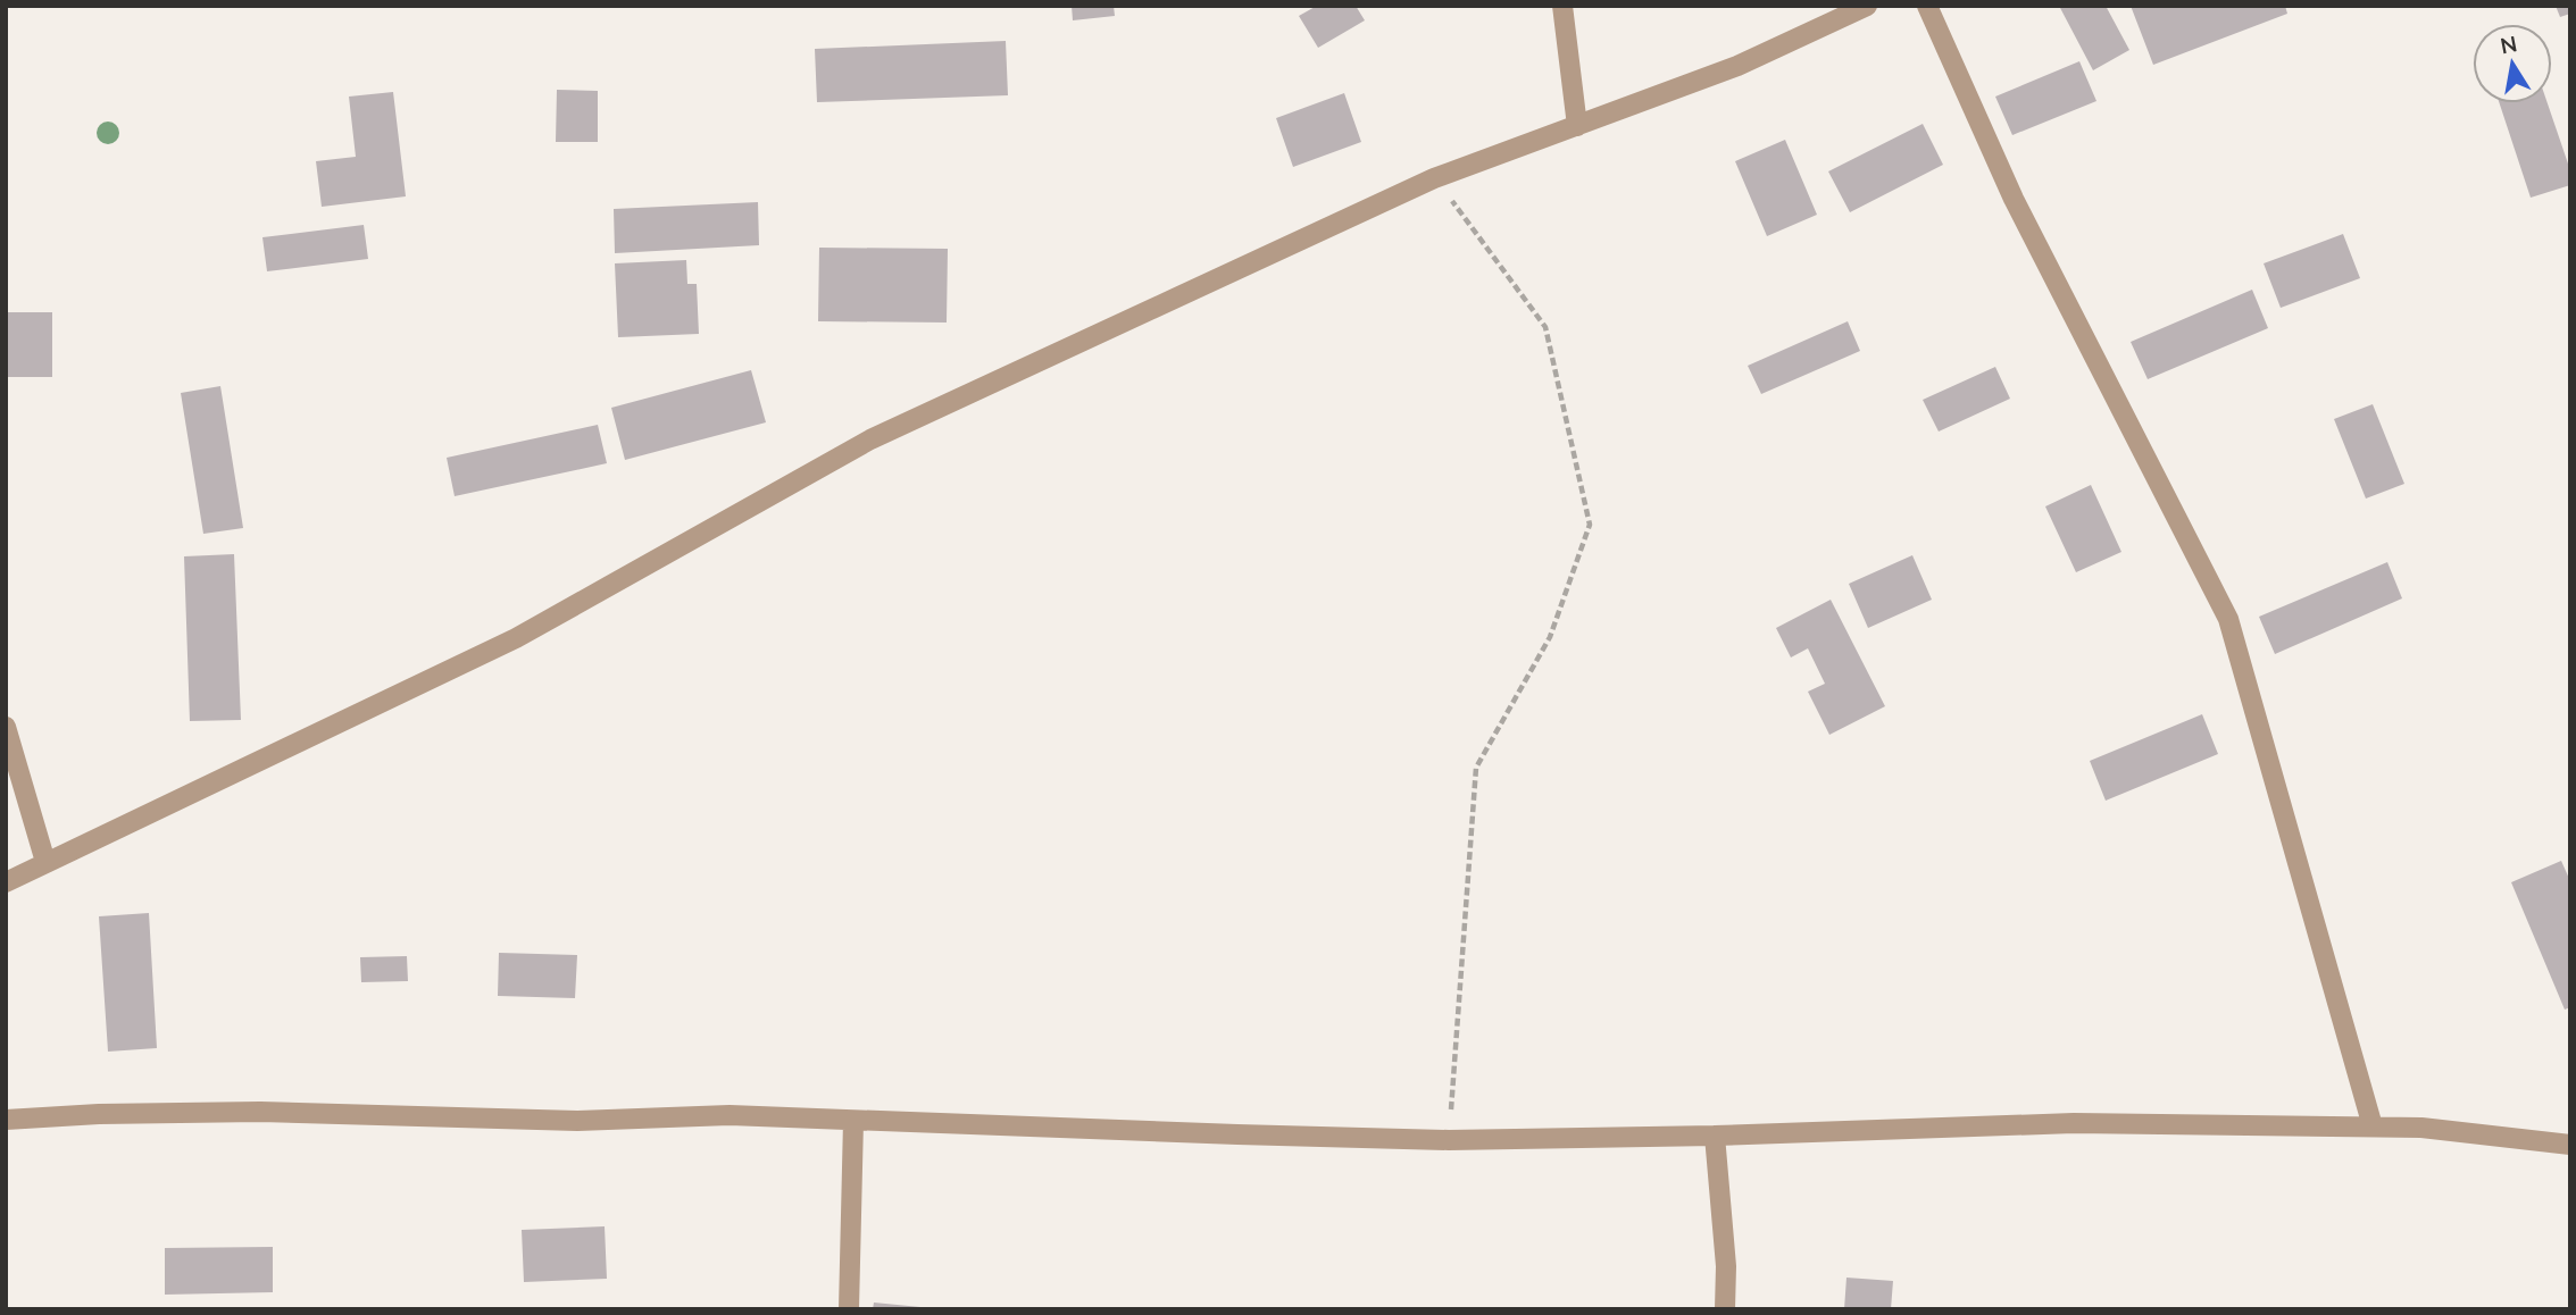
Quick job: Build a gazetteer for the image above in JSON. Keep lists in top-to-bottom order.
{
  "north": "top"
}
